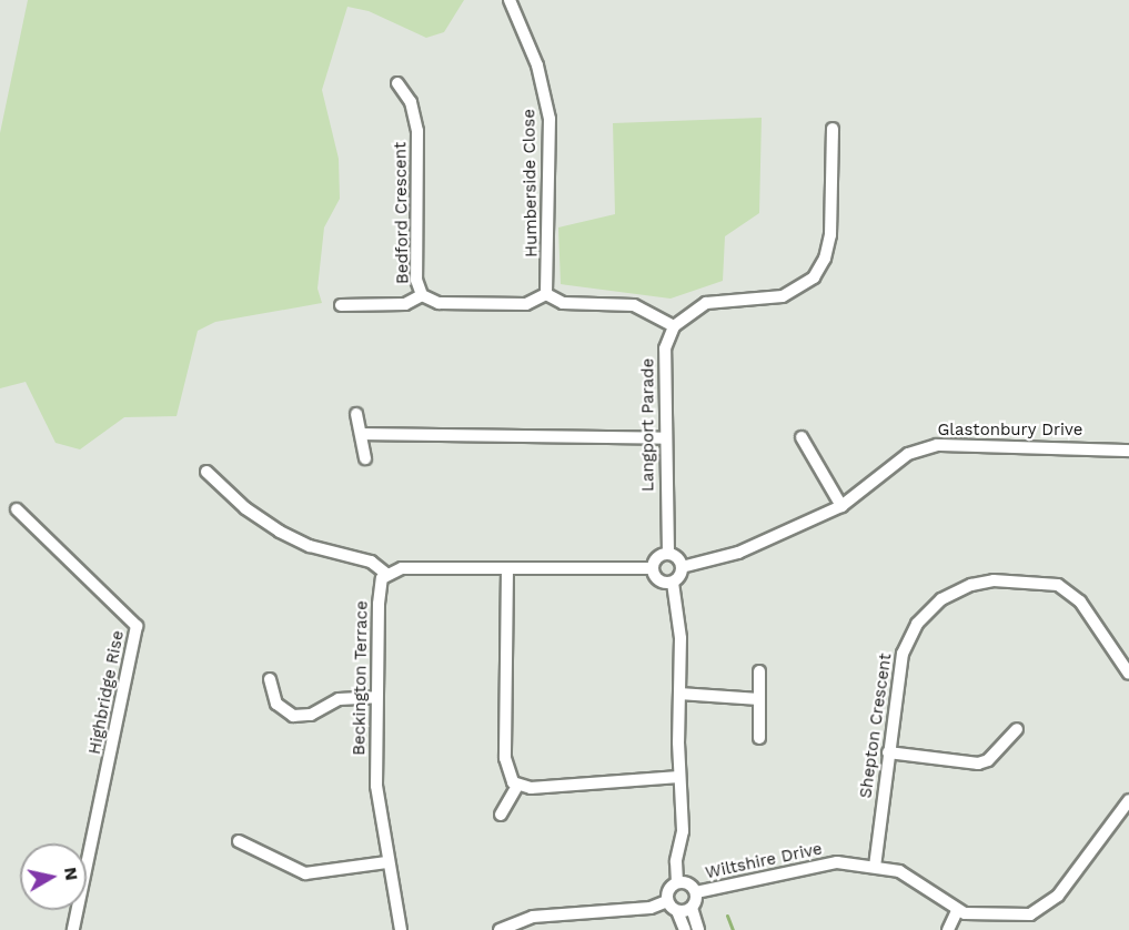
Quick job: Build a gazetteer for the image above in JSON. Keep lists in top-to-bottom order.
{
  "streets": {
    "street": [
      "Humberside Close",
      "Bedford Crescent",
      "Langport Parade",
      "Glastonbury Drive",
      "Beckington Terrace",
      "Highbridge Rise",
      "Shepton Crescent",
      "Wiltshire Drive"
    ]
  },
  "crossings": [
    ["Humberside Close", "Bedford Crescent"],
    ["Langport Parade", "Glastonbury Drive"],
    ["Shepton Crescent", "Wiltshire Drive"]
  ],
  "north": "right"
}
